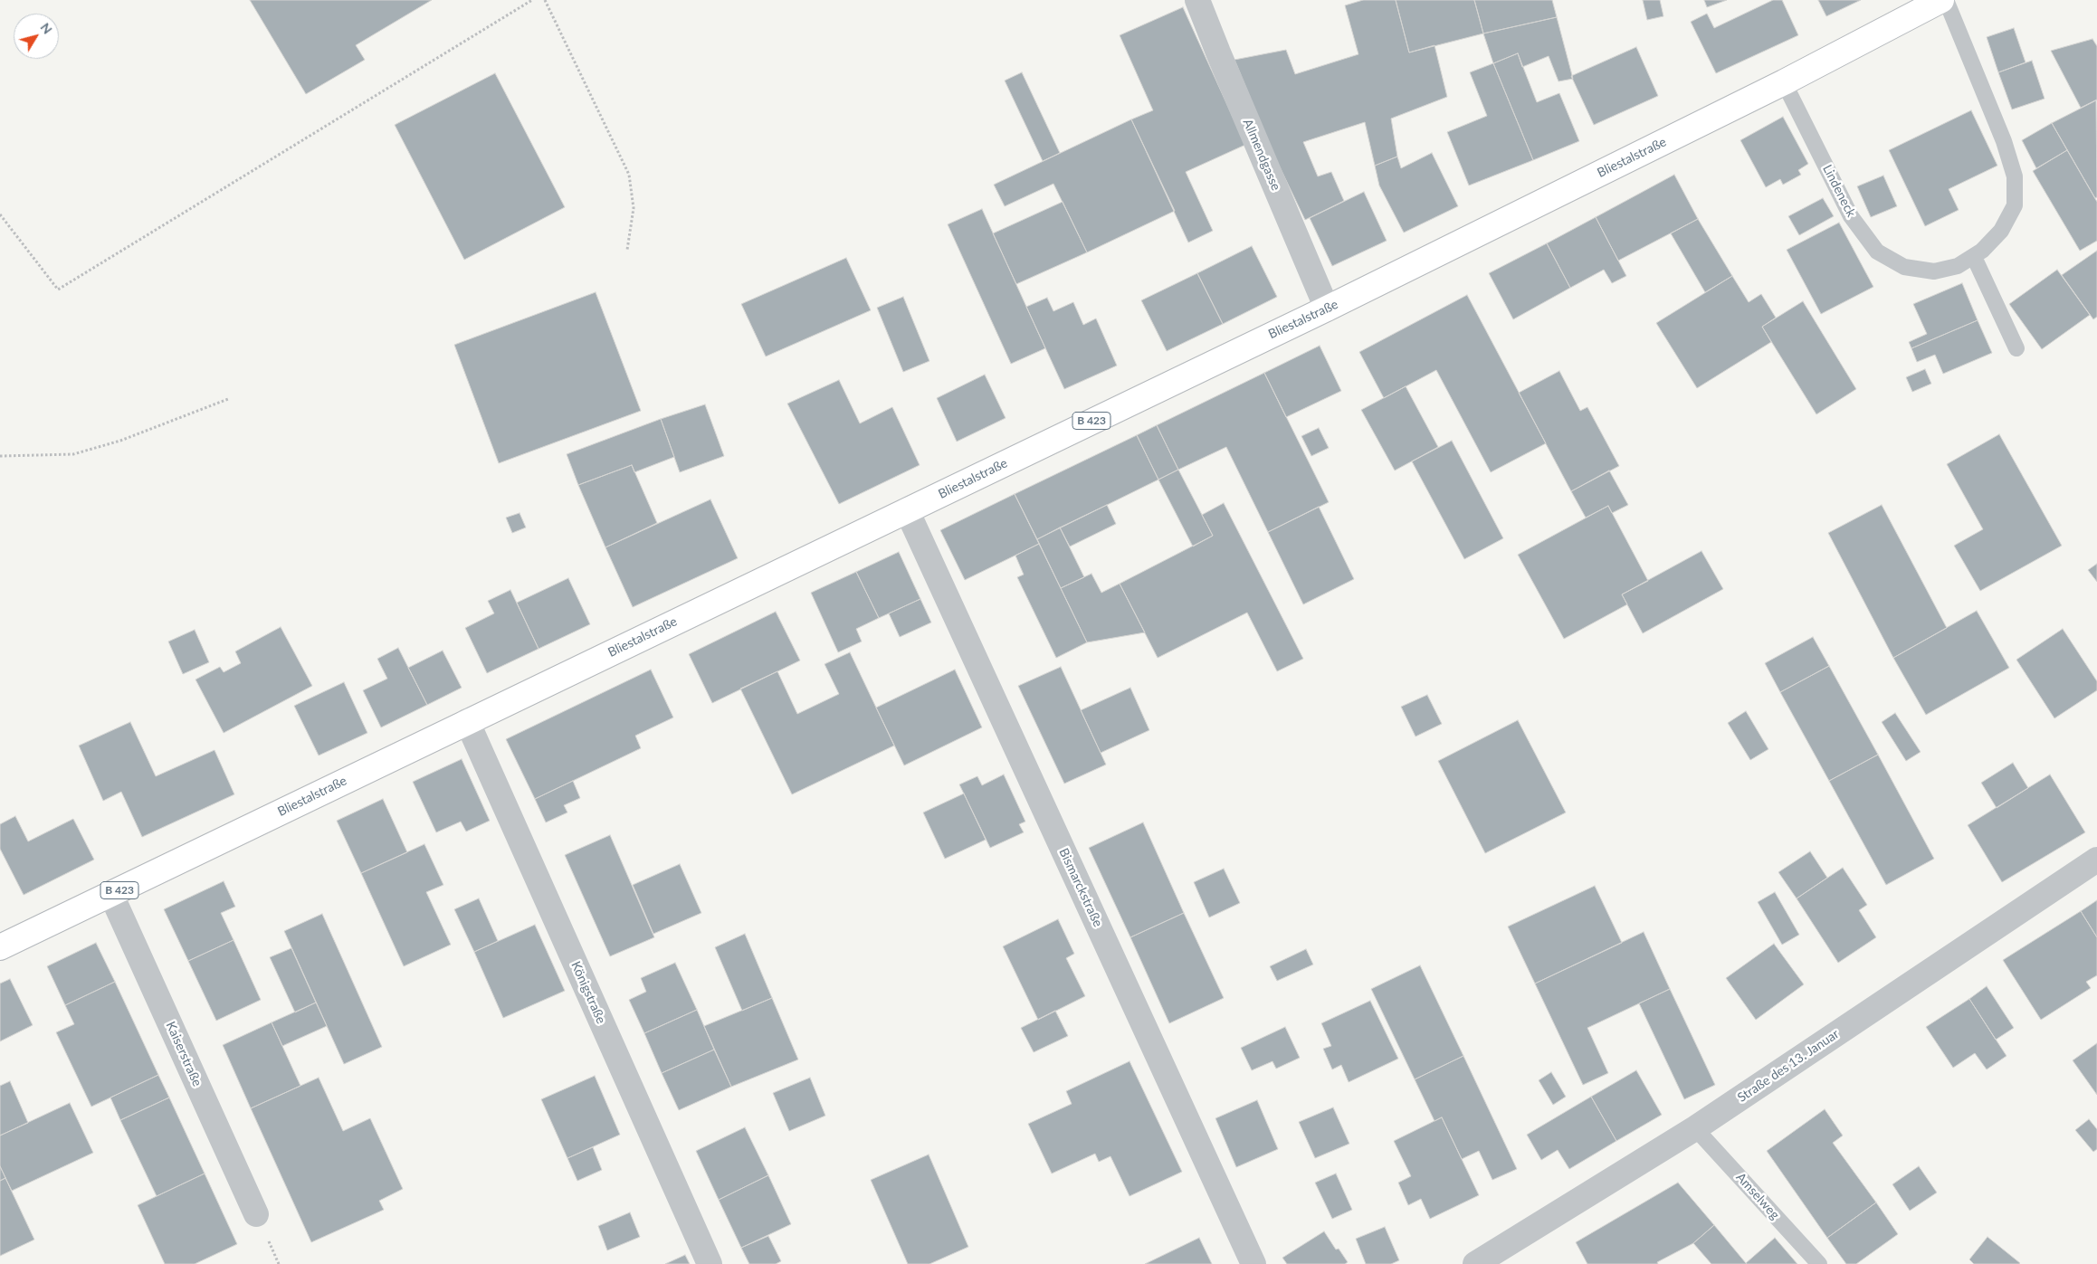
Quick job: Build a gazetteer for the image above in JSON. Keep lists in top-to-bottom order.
{
  "streets": {
    "main road": ["Bliestalstraße", "B 423"],
    "street": [
      "Allmendgasse",
      "Bismarckstraße",
      "Königstraße",
      "Kaiserstraße",
      "Straße des 13. Januar"
    ],
    "lane": ["Lindeneck", "Amselweg"]
  },
  "crossings": [
    ["Allmendgasse", "Bliestalstraße"],
    ["Bliestalstraße", "Lindeneck"],
    ["Bliestalstraße", "Bismarckstraße"],
    ["Bliestalstraße", "Königstraße"],
    ["Bliestalstraße", "Kaiserstraße"],
    ["Straße des 13. Januar", "Amselweg"]
  ],
  "north": "top right"
}
